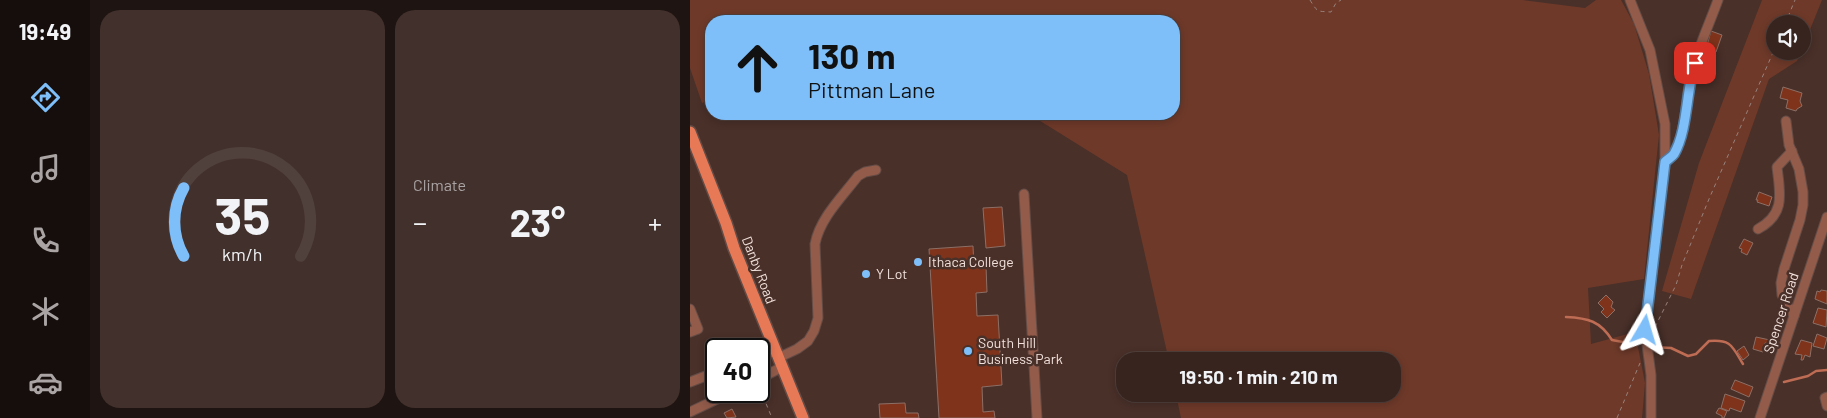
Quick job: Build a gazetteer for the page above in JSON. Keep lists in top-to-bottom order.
{
  "streets": {
    "main road": ["Danby Road"],
    "street": ["Spencer Road"]
  },
  "places": ["Ithaca College", "Y Lot", "South Hill Business Park"],
  "page": {
    "tabs": "19:49",
    "tile": "Climate",
    "turn": ["130 m", "Pittman Lane"],
    "heat": ["−", "23°", "+"],
    "limit": "40",
    "trip": "19:50 · 1 min · 210 m",
    "gauge": ["35", "km/h"]
  }
}
